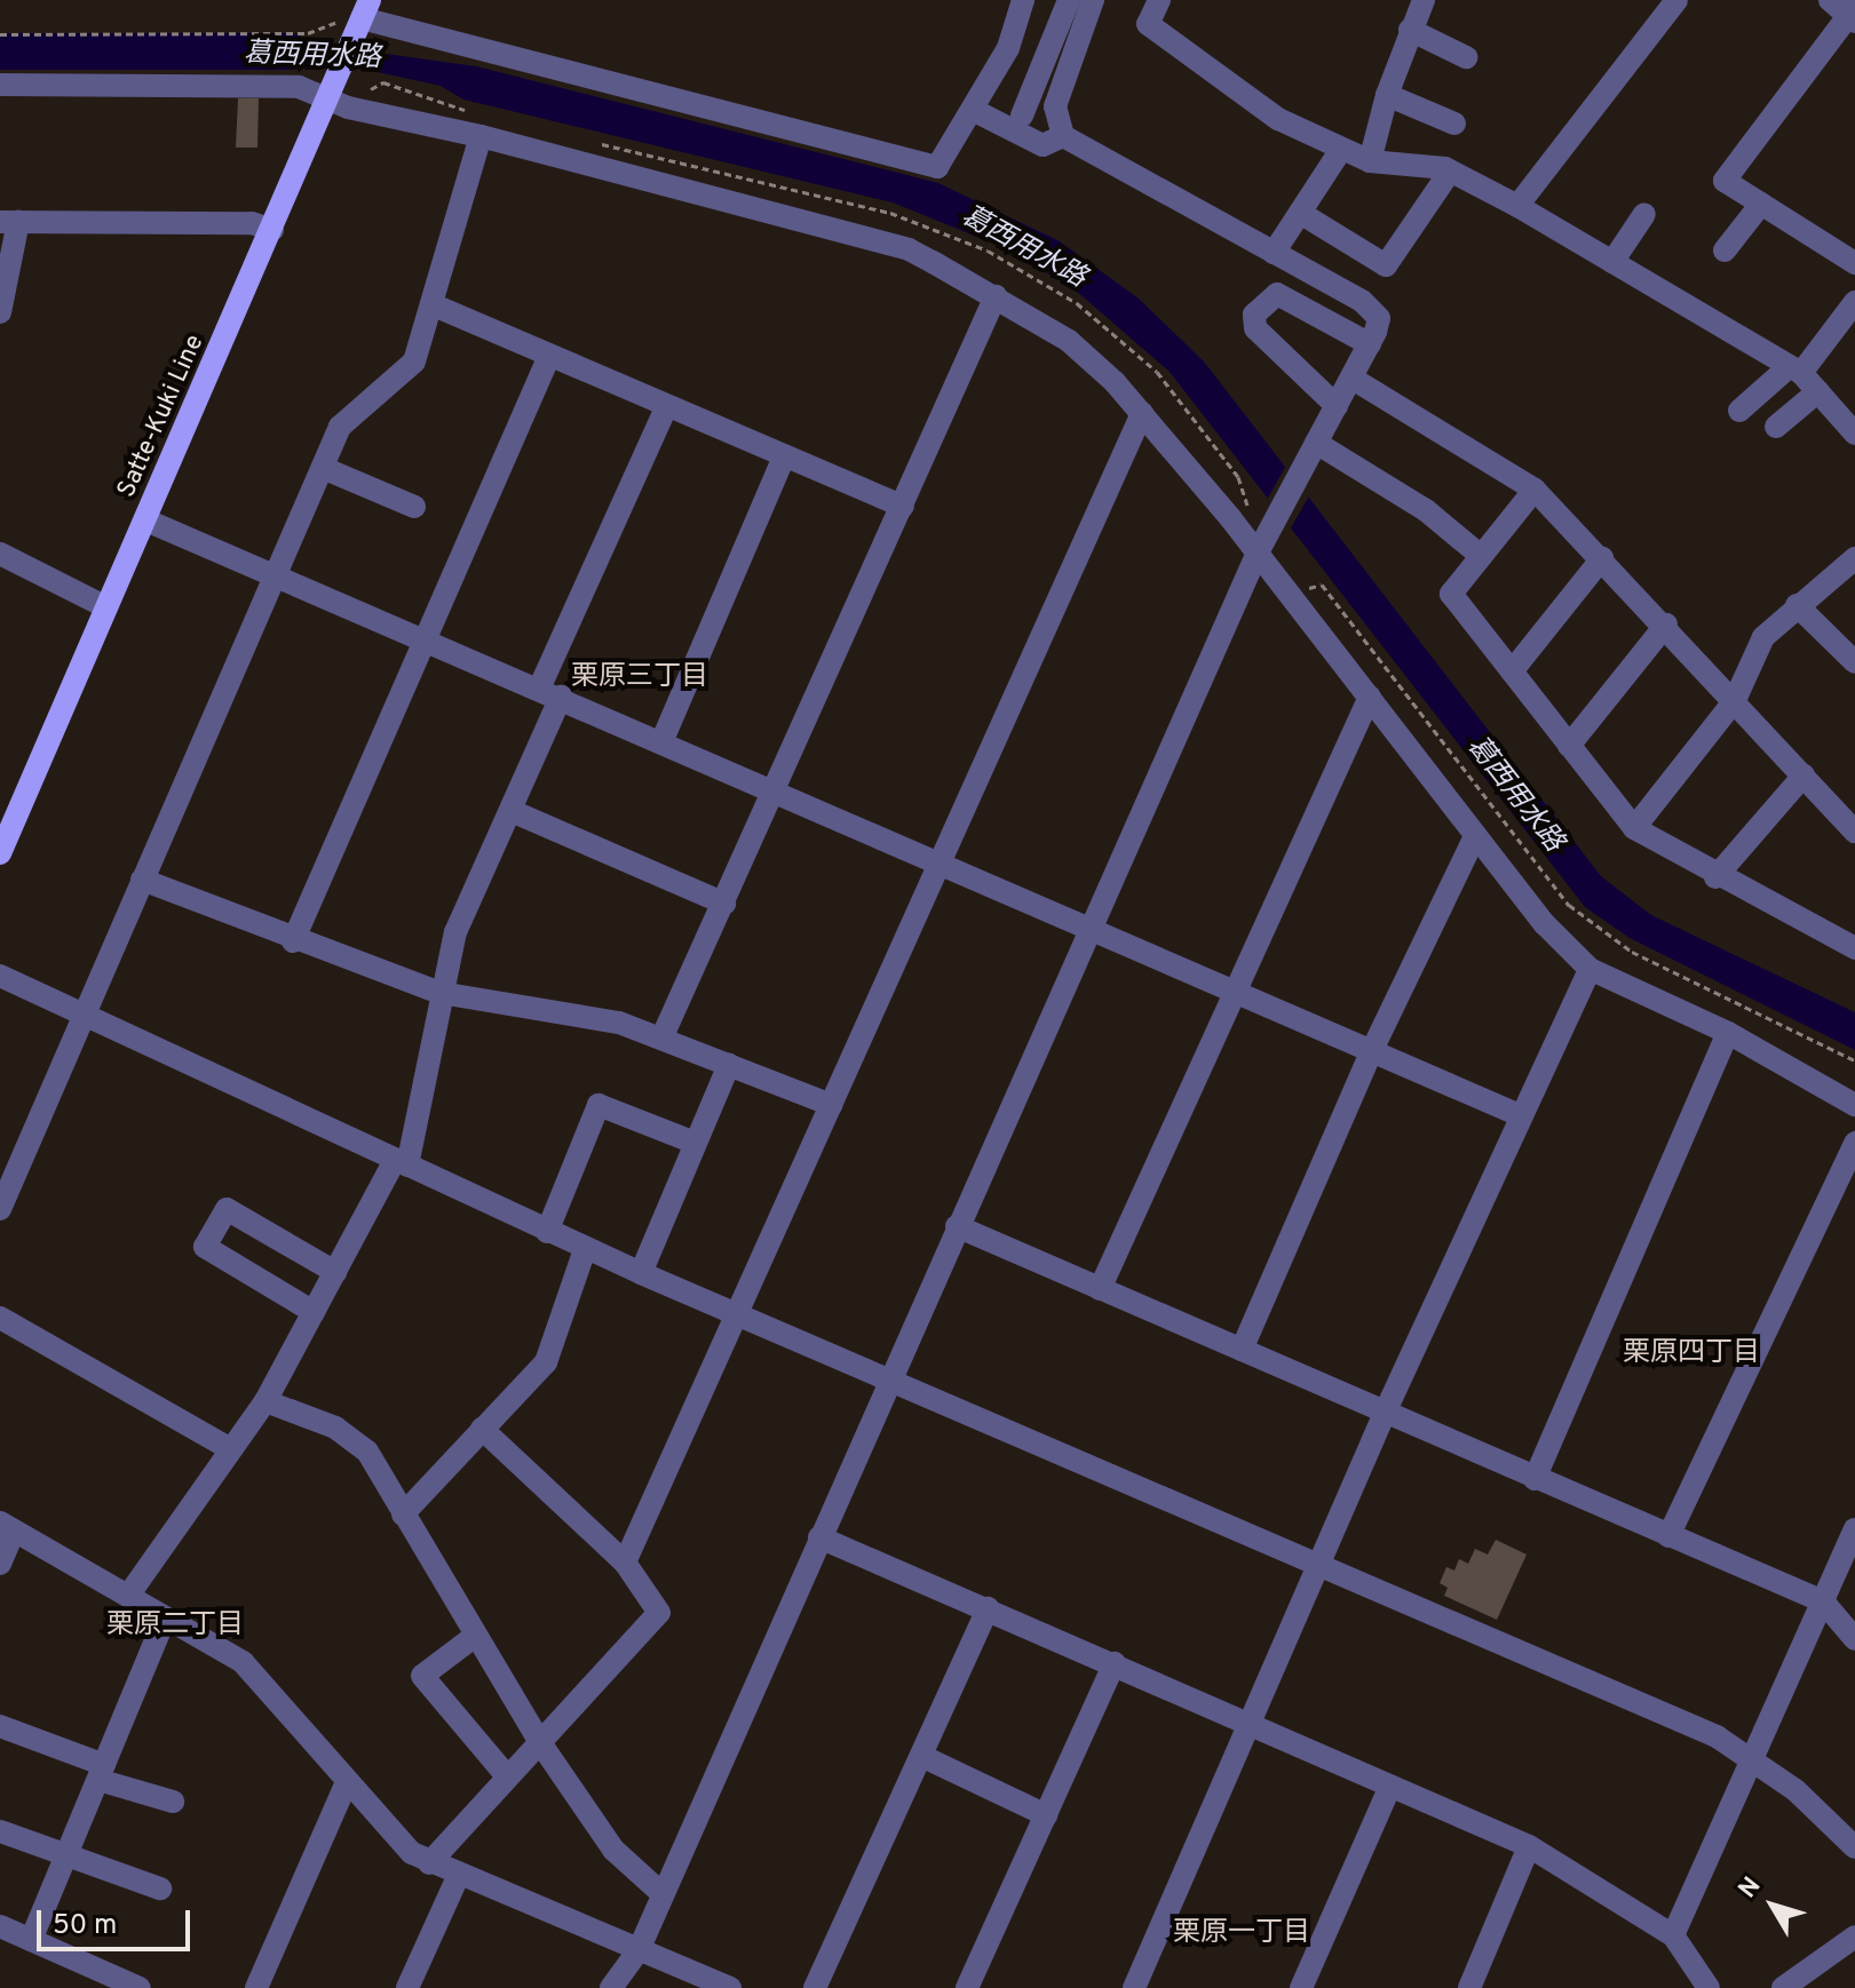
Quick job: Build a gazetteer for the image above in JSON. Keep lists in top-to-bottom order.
{
  "streets": {
    "main road": ["Satte-Kuki Line"]
  },
  "districts": [
    "栗原三丁目",
    "栗原四丁目",
    "栗原二丁目",
    "栗原一丁目"
  ],
  "water": ["葛西用水路"],
  "scale_bar": "50 m",
  "north": "top left"
}
